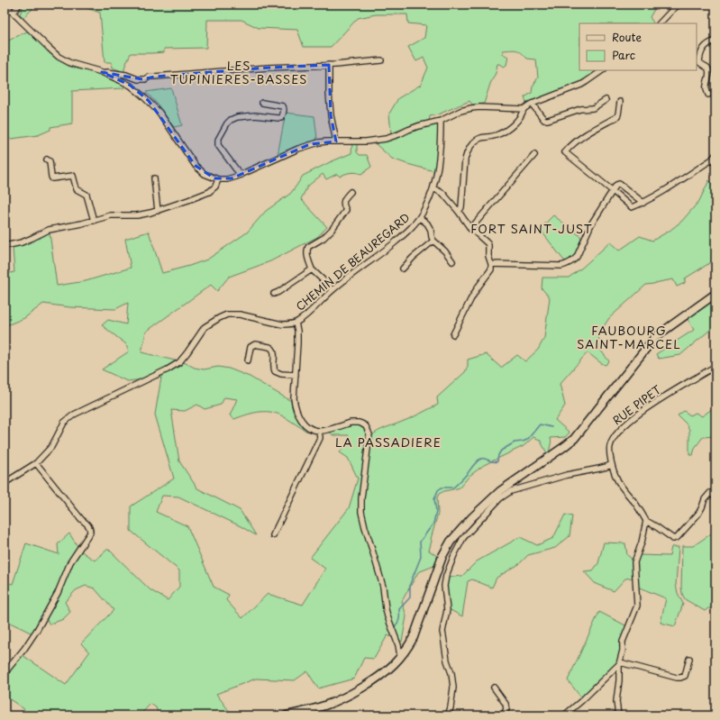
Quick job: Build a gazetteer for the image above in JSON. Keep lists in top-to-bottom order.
{
  "streets": {
    "street": ["CHEMIN DE BEAUREGARD", "RUE PIPET"]
  },
  "districts": [
    "LES TUPINIERES-BASSES",
    "FORT SAINT-JUST",
    "FAUBOURG SAINT-MARCEL",
    "LA PASSADIERE"
  ],
  "legend": ["Route", "Parc"]
}
